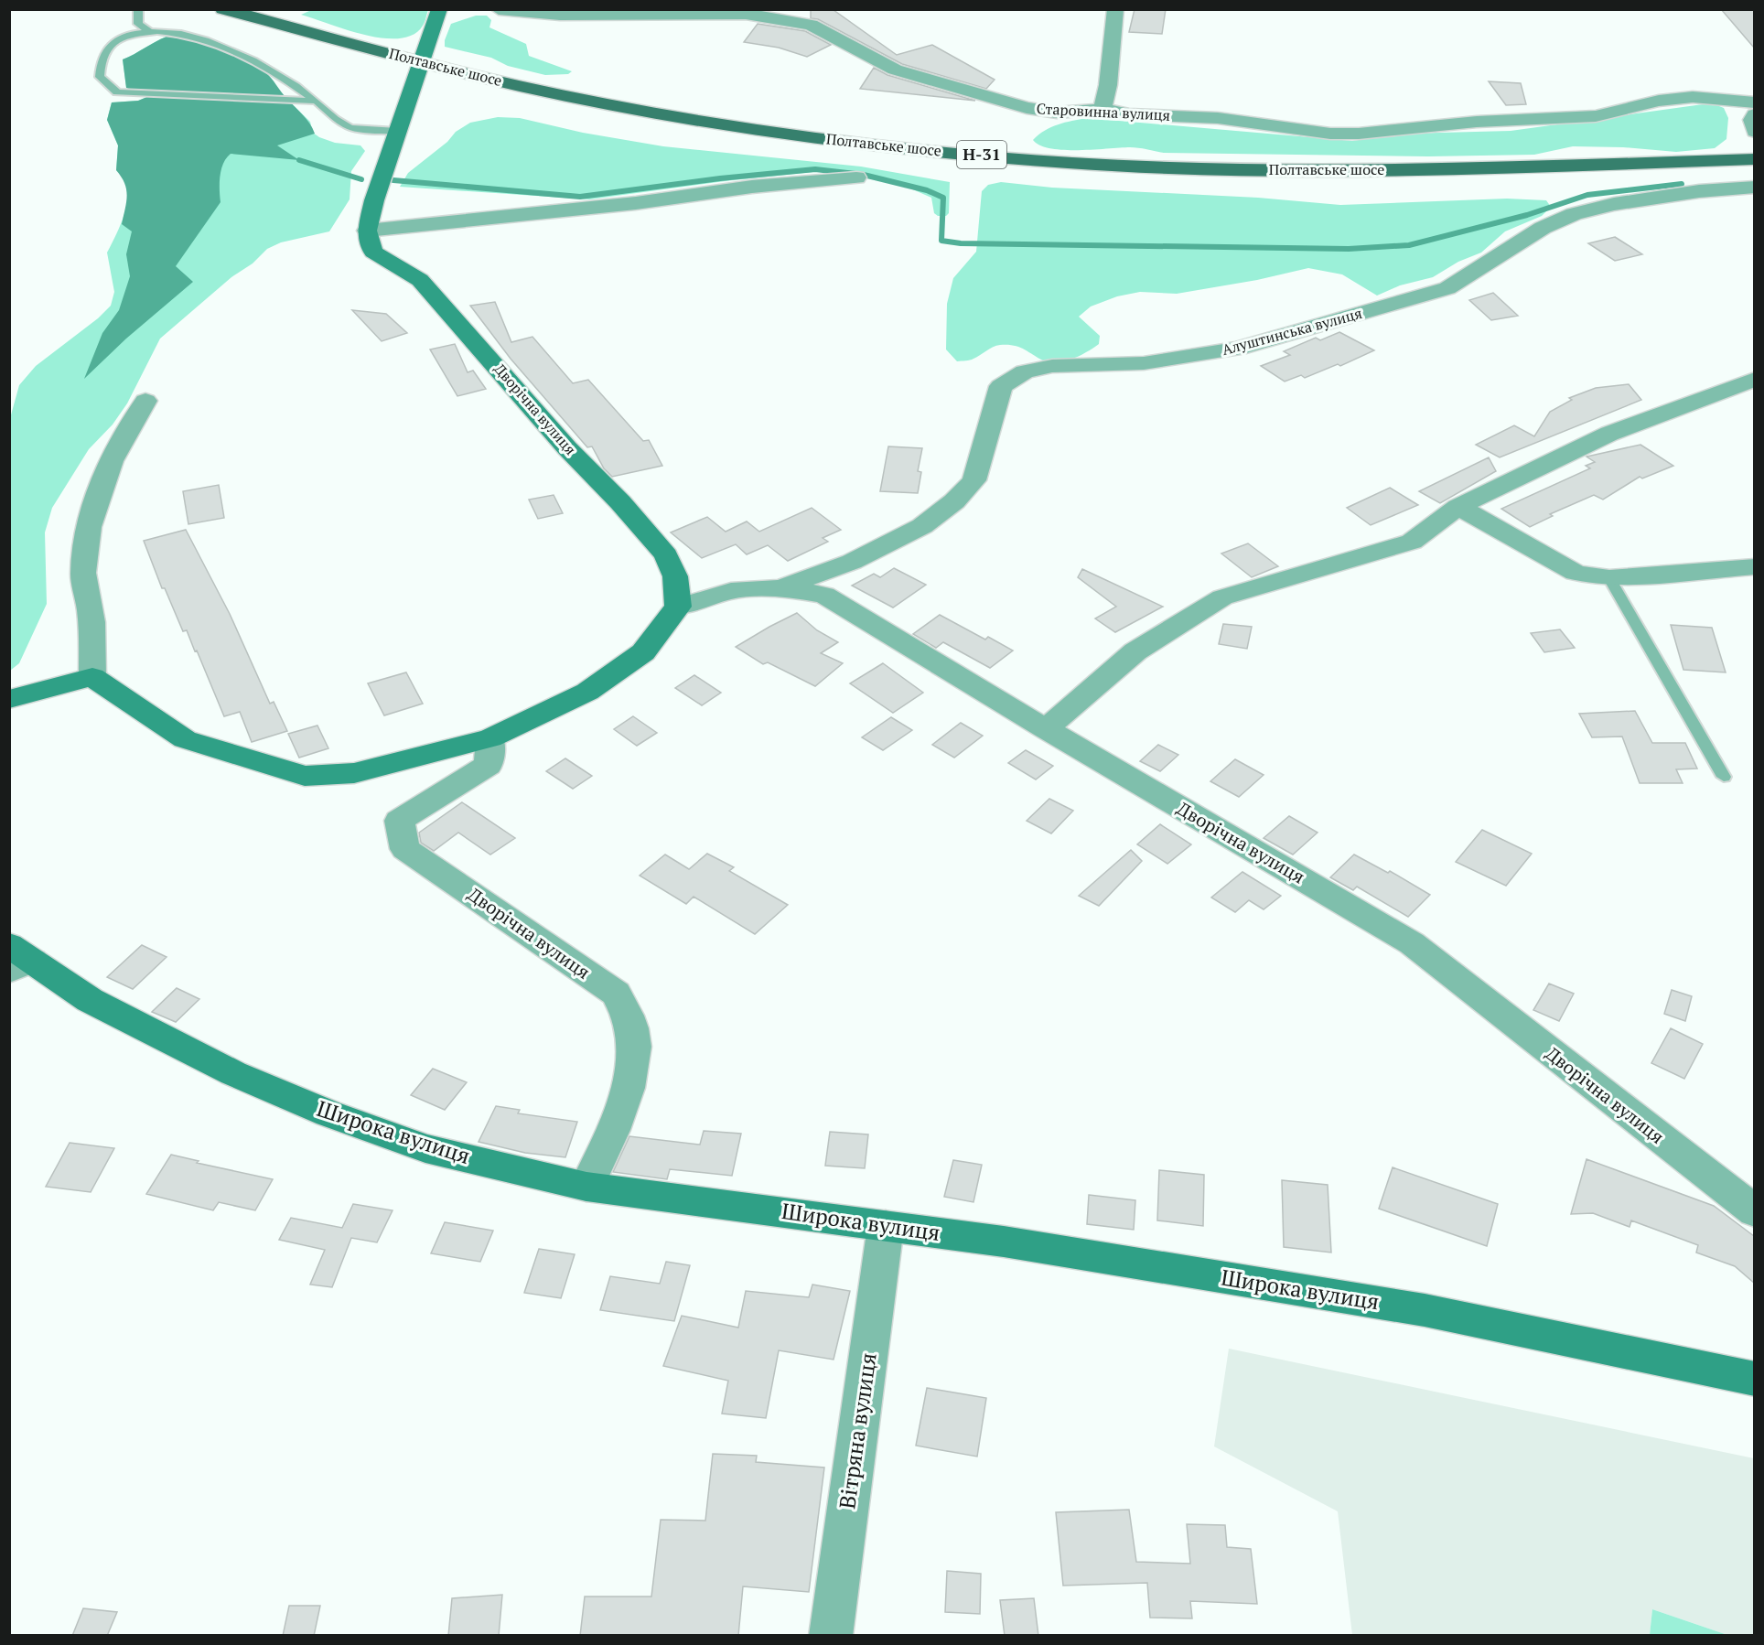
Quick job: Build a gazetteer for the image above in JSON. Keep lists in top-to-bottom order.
{
  "streets": {
    "main road": ["Полтавське шосе", "Н-31"],
    "street": [
      "Старовинна вулиця",
      "Алуштинська вулиця",
      "Дворічна вулиця",
      "Широка вулиця",
      "Вітряна вулиця"
    ]
  },
  "crossings": [
    ["Алуштинська вулиця", "Дворічна вулиця"],
    ["Дворічна вулиця", "Широка вулиця"],
    ["Широка вулиця", "Вітряна вулиця"]
  ]
}
